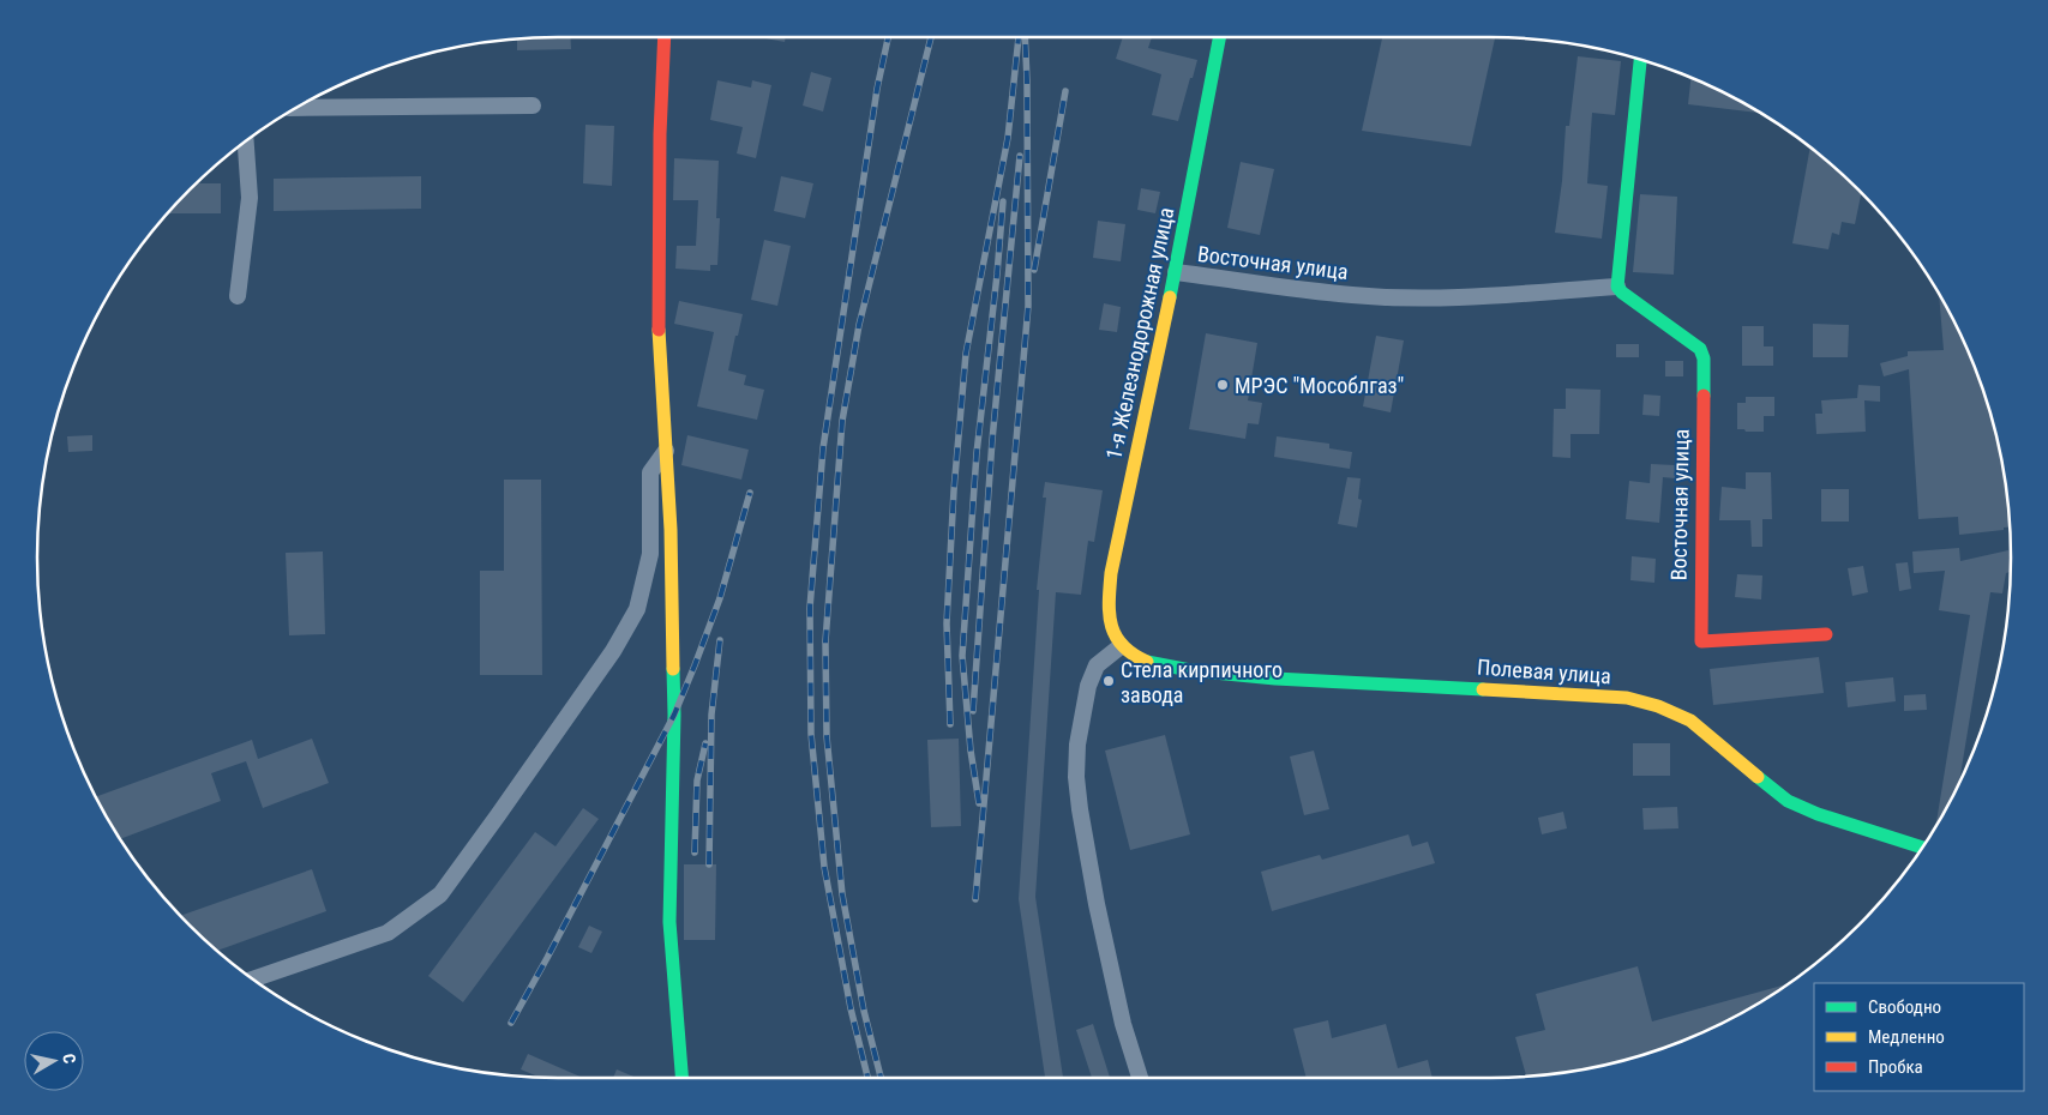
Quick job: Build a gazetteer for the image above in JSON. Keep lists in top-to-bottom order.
{
  "streets": {
    "main road": ["Восточная улица", "1-я Железнодорожная улица", "Полевая улица"]
  },
  "crossings": [
    ["Восточная улица", "1-я Железнодорожная улица"],
    ["1-я Железнодорожная улица", "Полевая улица"]
  ],
  "places": ["МРЭС \"Мособлгаз\"", "Стела кирпичного завода"],
  "legend": ["Свободно", "Медленно", "Пробка"],
  "north": "right"
}
